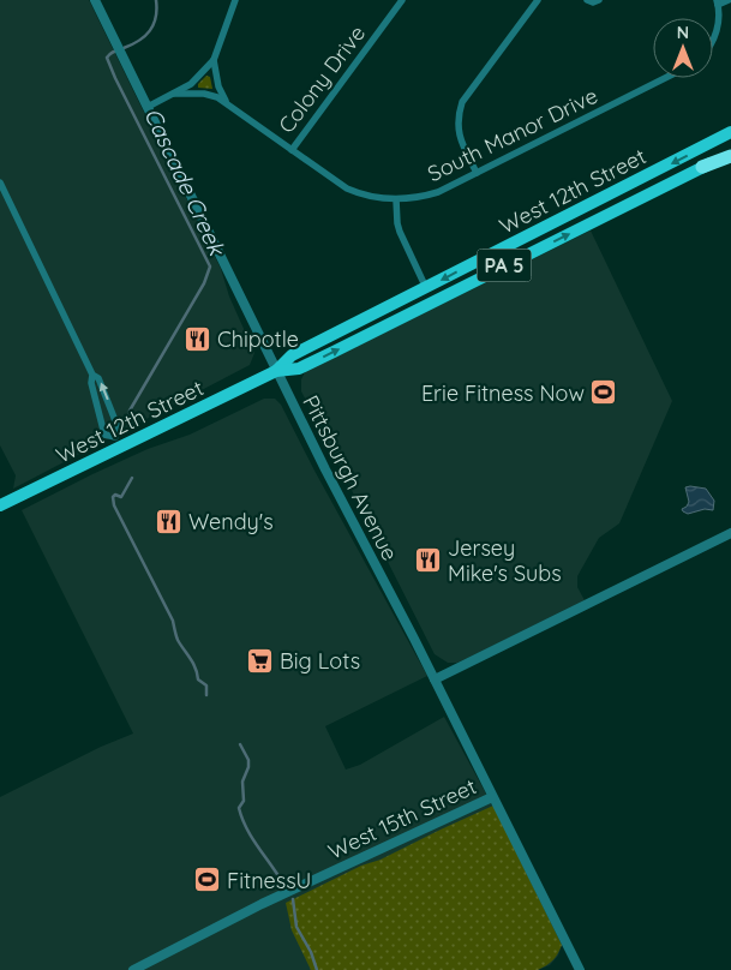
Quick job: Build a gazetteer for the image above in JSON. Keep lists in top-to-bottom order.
{
  "streets": {
    "main road": ["West 12th Street", "PA 5"],
    "street": [
      "Colony Drive",
      "South Manor Drive",
      "Pittsburgh Avenue",
      "West 15th Street"
    ]
  },
  "crossings": [
    ["Colony Drive", "South Manor Drive"],
    ["West 12th Street", "Pittsburgh Avenue"],
    ["Pittsburgh Avenue", "West 15th Street"]
  ],
  "water": ["Cascade Creek"],
  "places": {
    "restaurant": ["Chipotle", "Wendy's", "Jersey Mike's Subs"],
    "sports": ["Erie Fitness Now", "FitnessU"],
    "supermarket": ["Big Lots"]
  },
  "north": "top"
}
